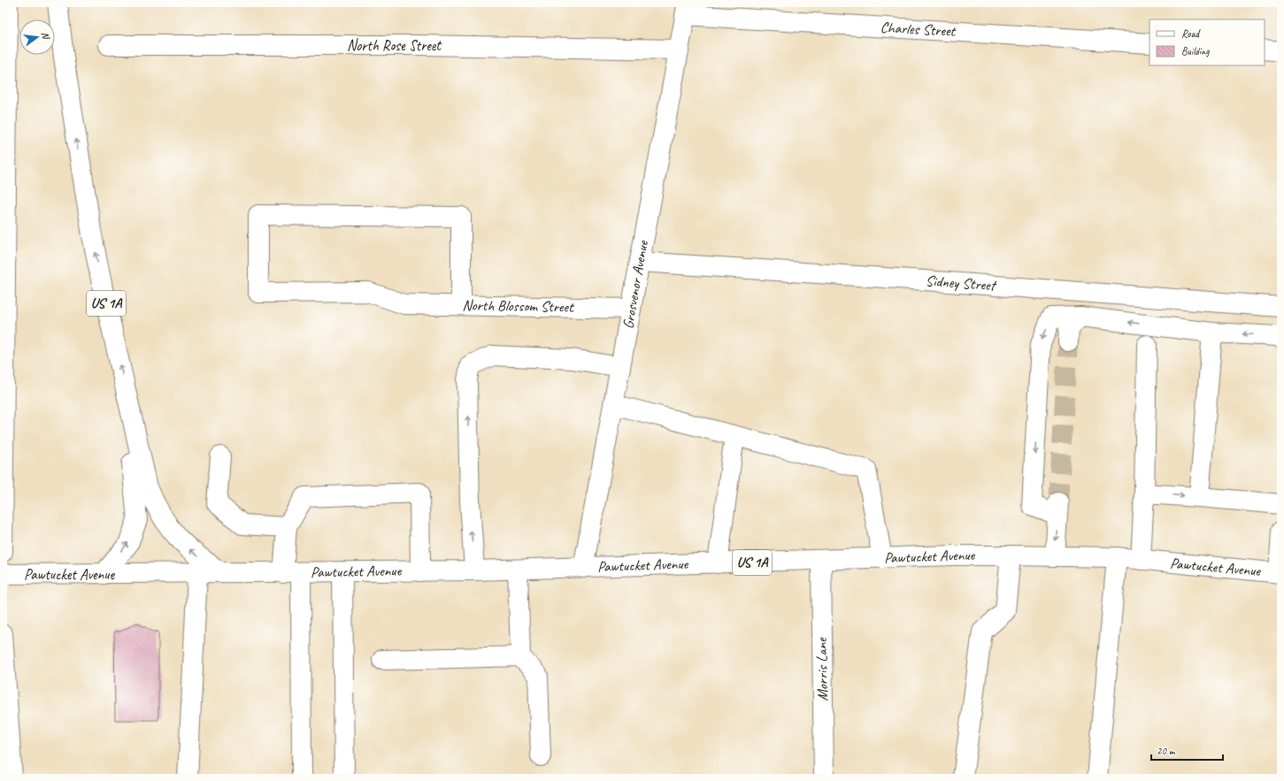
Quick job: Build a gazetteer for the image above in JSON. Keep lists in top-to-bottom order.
{
  "streets": {
    "main road": [
      "Charles Street",
      "North Rose Street",
      "Sidney Street",
      "Grosvenor Avenue",
      "US 1A",
      "North Blossom Street",
      "Pawtucket Avenue",
      "Morris Lane"
    ]
  },
  "crossings": [
    ["Charles Street", "Grosvenor Avenue"],
    ["North Rose Street", "Grosvenor Avenue"],
    ["Sidney Street", "Grosvenor Avenue"],
    ["Grosvenor Avenue", "North Blossom Street"],
    ["Grosvenor Avenue", "Pawtucket Avenue"],
    ["US 1A", "Pawtucket Avenue"],
    ["Pawtucket Avenue", "Morris Lane"]
  ],
  "legend": ["Road", "Building"],
  "scale_bar": "20 m",
  "north": "right"
}
